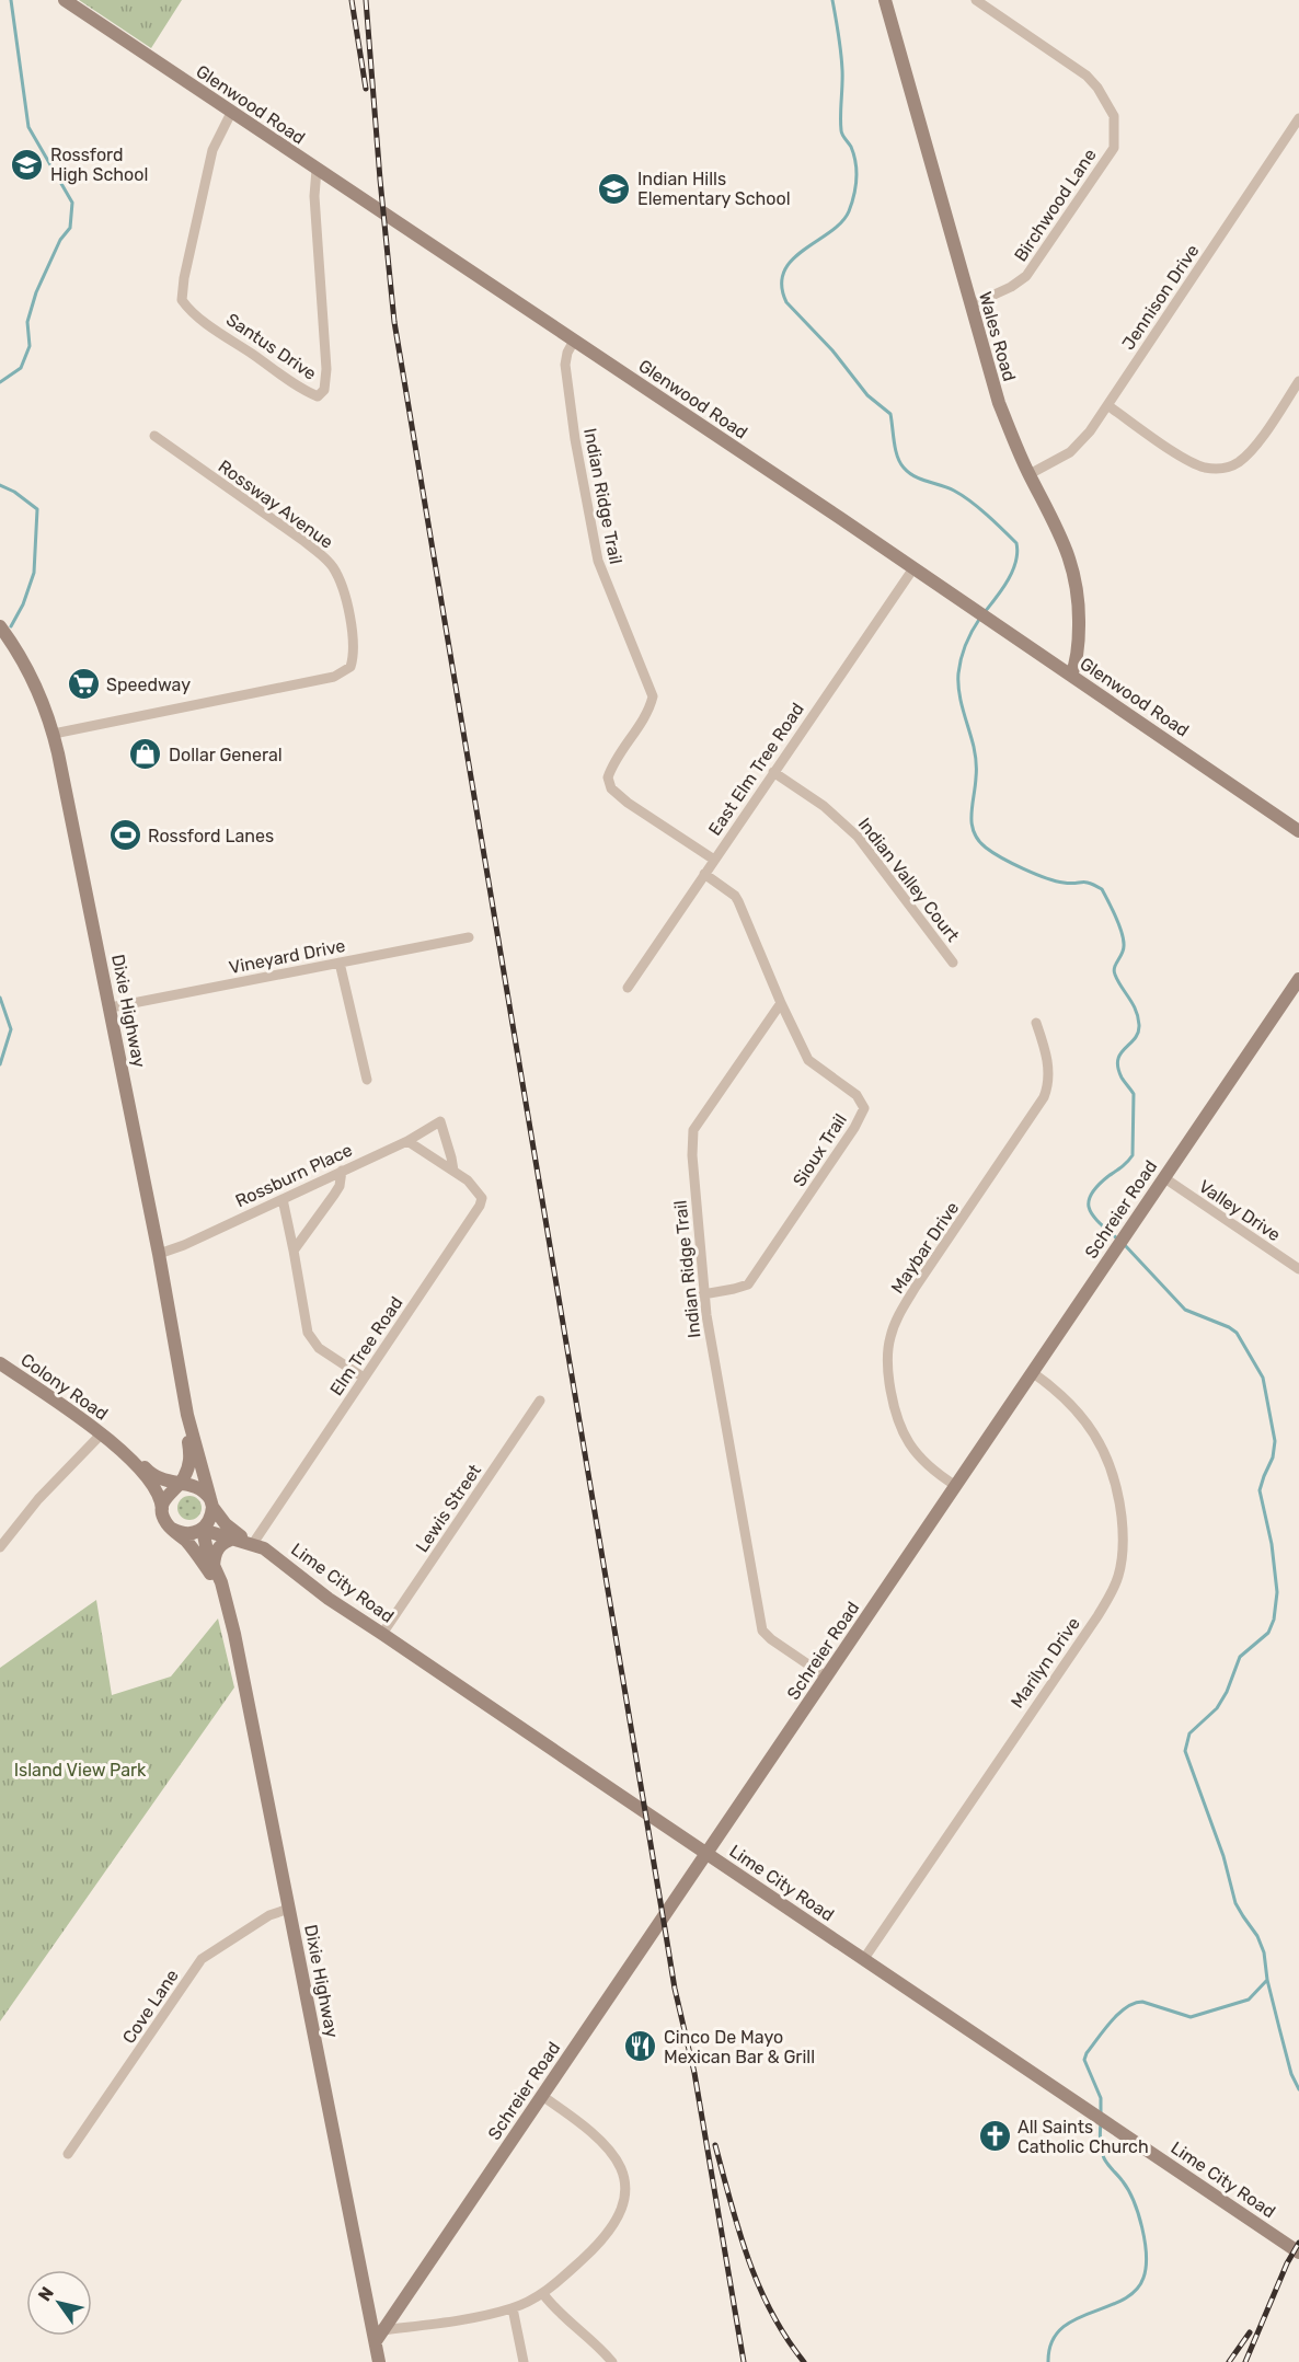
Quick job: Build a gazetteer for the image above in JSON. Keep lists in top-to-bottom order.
{
  "streets": {
    "street": [
      "Glenwood Road",
      "Birchwood Lane",
      "Jennison Drive",
      "Wales Road",
      "Santus Drive",
      "Indian Ridge Trail",
      "Rossway Avenue",
      "East Elm Tree Road",
      "Indian Valley Court",
      "Vineyard Drive",
      "Dixie Highway",
      "Sioux Trail",
      "Rossburn Place",
      "Schreier Road",
      "Valley Drive",
      "Maybar Drive",
      "Elm Tree Road",
      "Colony Road",
      "Lewis Street",
      "Lime City Road",
      "Marilyn Drive",
      "Cove Lane"
    ]
  },
  "crossings": [
    ["Glenwood Road", "Wales Road"],
    ["Glenwood Road", "Santus Drive"],
    ["Glenwood Road", "Indian Ridge Trail"],
    ["Glenwood Road", "East Elm Tree Road"],
    ["Birchwood Lane", "Wales Road"],
    ["Jennison Drive", "Wales Road"],
    ["Indian Ridge Trail", "East Elm Tree Road"],
    ["Indian Ridge Trail", "Sioux Trail"],
    ["Indian Ridge Trail", "Schreier Road"],
    ["Rossway Avenue", "Dixie Highway"],
    ["East Elm Tree Road", "Indian Valley Court"],
    ["Vineyard Drive", "Dixie Highway"],
    ["Dixie Highway", "Rossburn Place"],
    ["Dixie Highway", "Schreier Road"],
    ["Dixie Highway", "Colony Road"],
    ["Dixie Highway", "Lime City Road"],
    ["Dixie Highway", "Cove Lane"],
    ["Rossburn Place", "Elm Tree Road"],
    ["Schreier Road", "Valley Drive"],
    ["Schreier Road", "Maybar Drive"],
    ["Schreier Road", "Lime City Road"],
    ["Schreier Road", "Marilyn Drive"],
    ["Elm Tree Road", "Lime City Road"],
    ["Colony Road", "Lime City Road"],
    ["Lewis Street", "Lime City Road"],
    ["Lime City Road", "Marilyn Drive"]
  ],
  "parks": ["Island View Park"],
  "places": {
    "school or university": ["Rossford High School", "Indian Hills Elementary School"],
    "supermarket": ["Speedway"],
    "shop": ["Dollar General"],
    "sports": ["Rossford Lanes"],
    "restaurant": ["Cinco De Mayo Mexican Bar & Grill"],
    "church": ["All Saints Catholic Church"]
  },
  "north": "top left"
}
